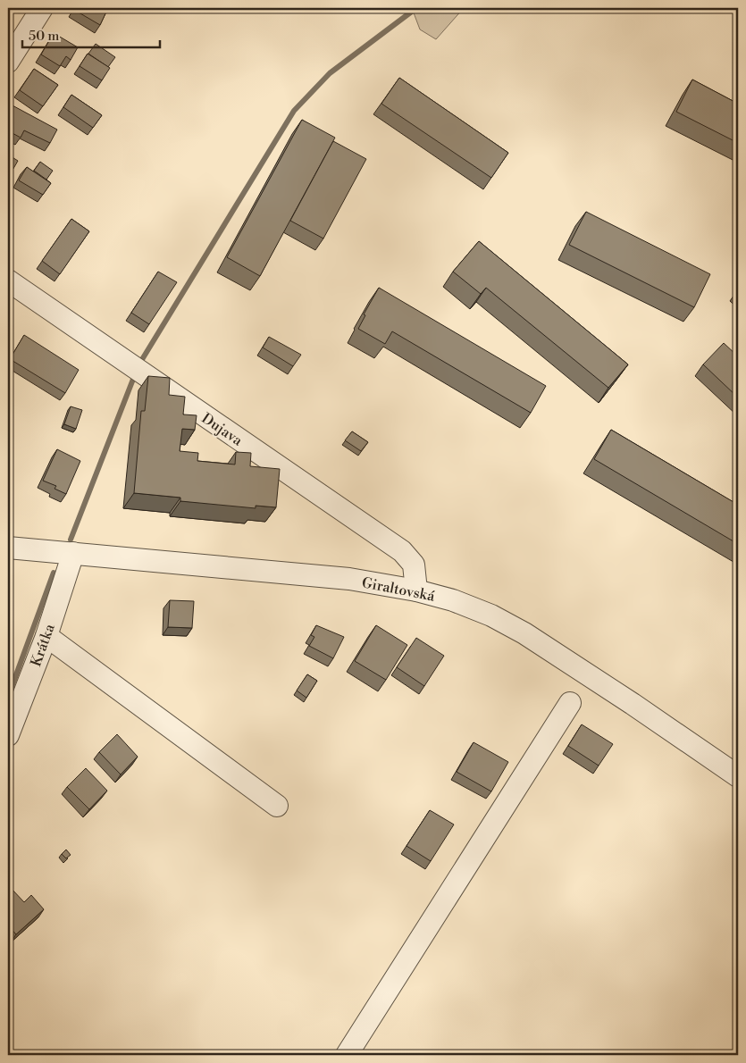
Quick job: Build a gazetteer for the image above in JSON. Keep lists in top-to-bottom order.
{
  "streets": {
    "street": ["Dujava", "Giraltovská", "Krátka"]
  },
  "crossings": [
    ["Dujava", "Giraltovská"],
    ["Giraltovská", "Krátka"]
  ],
  "scale_bar": "50 m"
}
